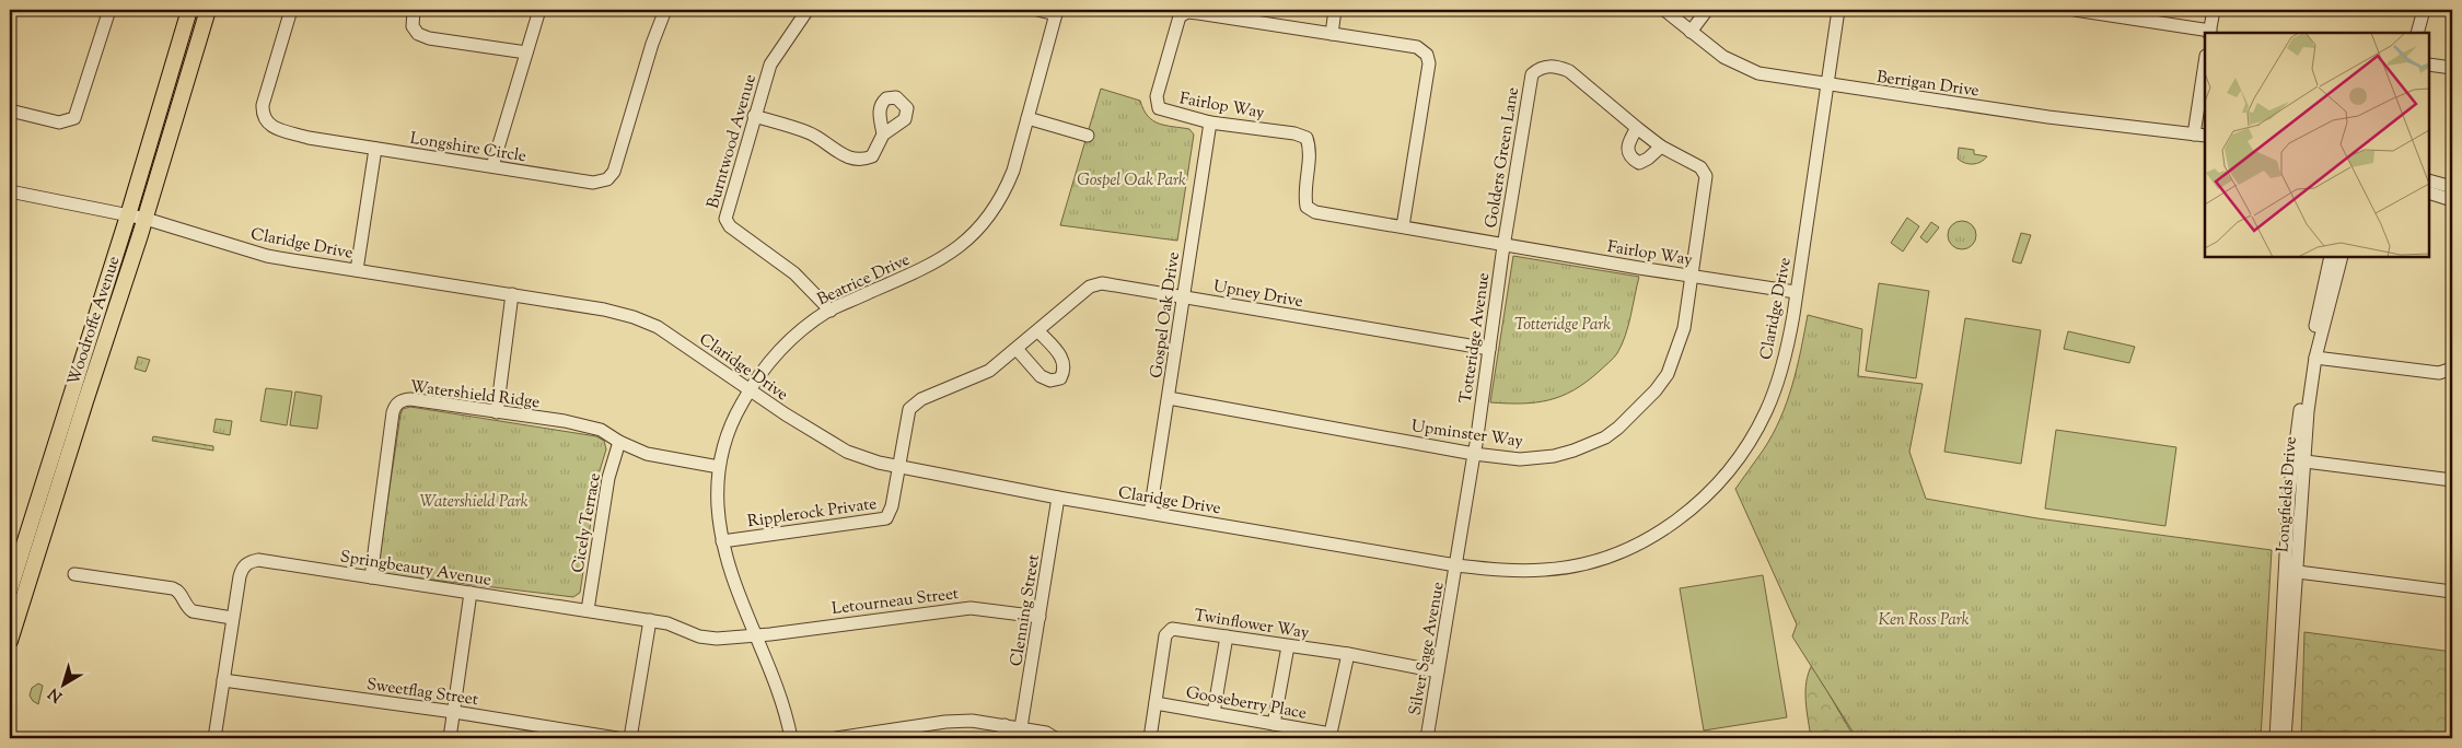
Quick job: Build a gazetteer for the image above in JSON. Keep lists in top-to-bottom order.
{
  "streets": {
    "main road": ["Woodroffe Avenue"],
    "street": [
      "Berrigan Drive",
      "Fairlop Way",
      "Burntwood Avenue",
      "Longshire Circle",
      "Golders Green Lane",
      "Claridge Drive",
      "Beatrice Drive",
      "Upney Drive",
      "Gospel Oak Drive",
      "Totteridge Avenue",
      "Watershield Ridge",
      "Upminster Way",
      "Longfields Drive",
      "Ripplerock Private",
      "Cicely Terrace",
      "Springbeauty Avenue",
      "Letourneau Street",
      "Clenning Street",
      "Twinflower Way",
      "Silver Sage Avenue",
      "Sweetflag Street",
      "Gooseberry Place"
    ]
  },
  "crossings": [
    ["Berrigan Drive", "Claridge Drive"],
    ["Fairlop Way", "Golders Green Lane"],
    ["Fairlop Way", "Claridge Drive"],
    ["Fairlop Way", "Gospel Oak Drive"],
    ["Fairlop Way", "Totteridge Avenue"],
    ["Fairlop Way", "Upminster Way"],
    ["Burntwood Avenue", "Beatrice Drive"],
    ["Golders Green Lane", "Totteridge Avenue"],
    ["Golders Green Lane", "Upminster Way"],
    ["Claridge Drive", "Beatrice Drive"],
    ["Claridge Drive", "Upney Drive"],
    ["Claridge Drive", "Gospel Oak Drive"],
    ["Claridge Drive", "Woodroffe Avenue"],
    ["Claridge Drive", "Totteridge Avenue"],
    ["Claridge Drive", "Ripplerock Private"],
    ["Claridge Drive", "Clenning Street"],
    ["Claridge Drive", "Silver Sage Avenue"],
    ["Beatrice Drive", "Watershield Ridge"],
    ["Beatrice Drive", "Ripplerock Private"],
    ["Beatrice Drive", "Springbeauty Avenue"],
    ["Beatrice Drive", "Letourneau Street"],
    ["Upney Drive", "Gospel Oak Drive"],
    ["Upney Drive", "Totteridge Avenue"],
    ["Upney Drive", "Ripplerock Private"],
    ["Gospel Oak Drive", "Upminster Way"],
    ["Totteridge Avenue", "Upminster Way"],
    ["Totteridge Avenue", "Silver Sage Avenue"],
    ["Watershield Ridge", "Cicely Terrace"],
    ["Watershield Ridge", "Springbeauty Avenue"],
    ["Cicely Terrace", "Springbeauty Avenue"],
    ["Springbeauty Avenue", "Letourneau Street"],
    ["Springbeauty Avenue", "Sweetflag Street"],
    ["Letourneau Street", "Clenning Street"],
    ["Twinflower Way", "Silver Sage Avenue"],
    ["Twinflower Way", "Gooseberry Place"]
  ],
  "parks": [
    "Gospel Oak Park",
    "Totteridge Park",
    "Watershield Park",
    "Ken Ross Park"
  ],
  "north": "bottom left"
}
